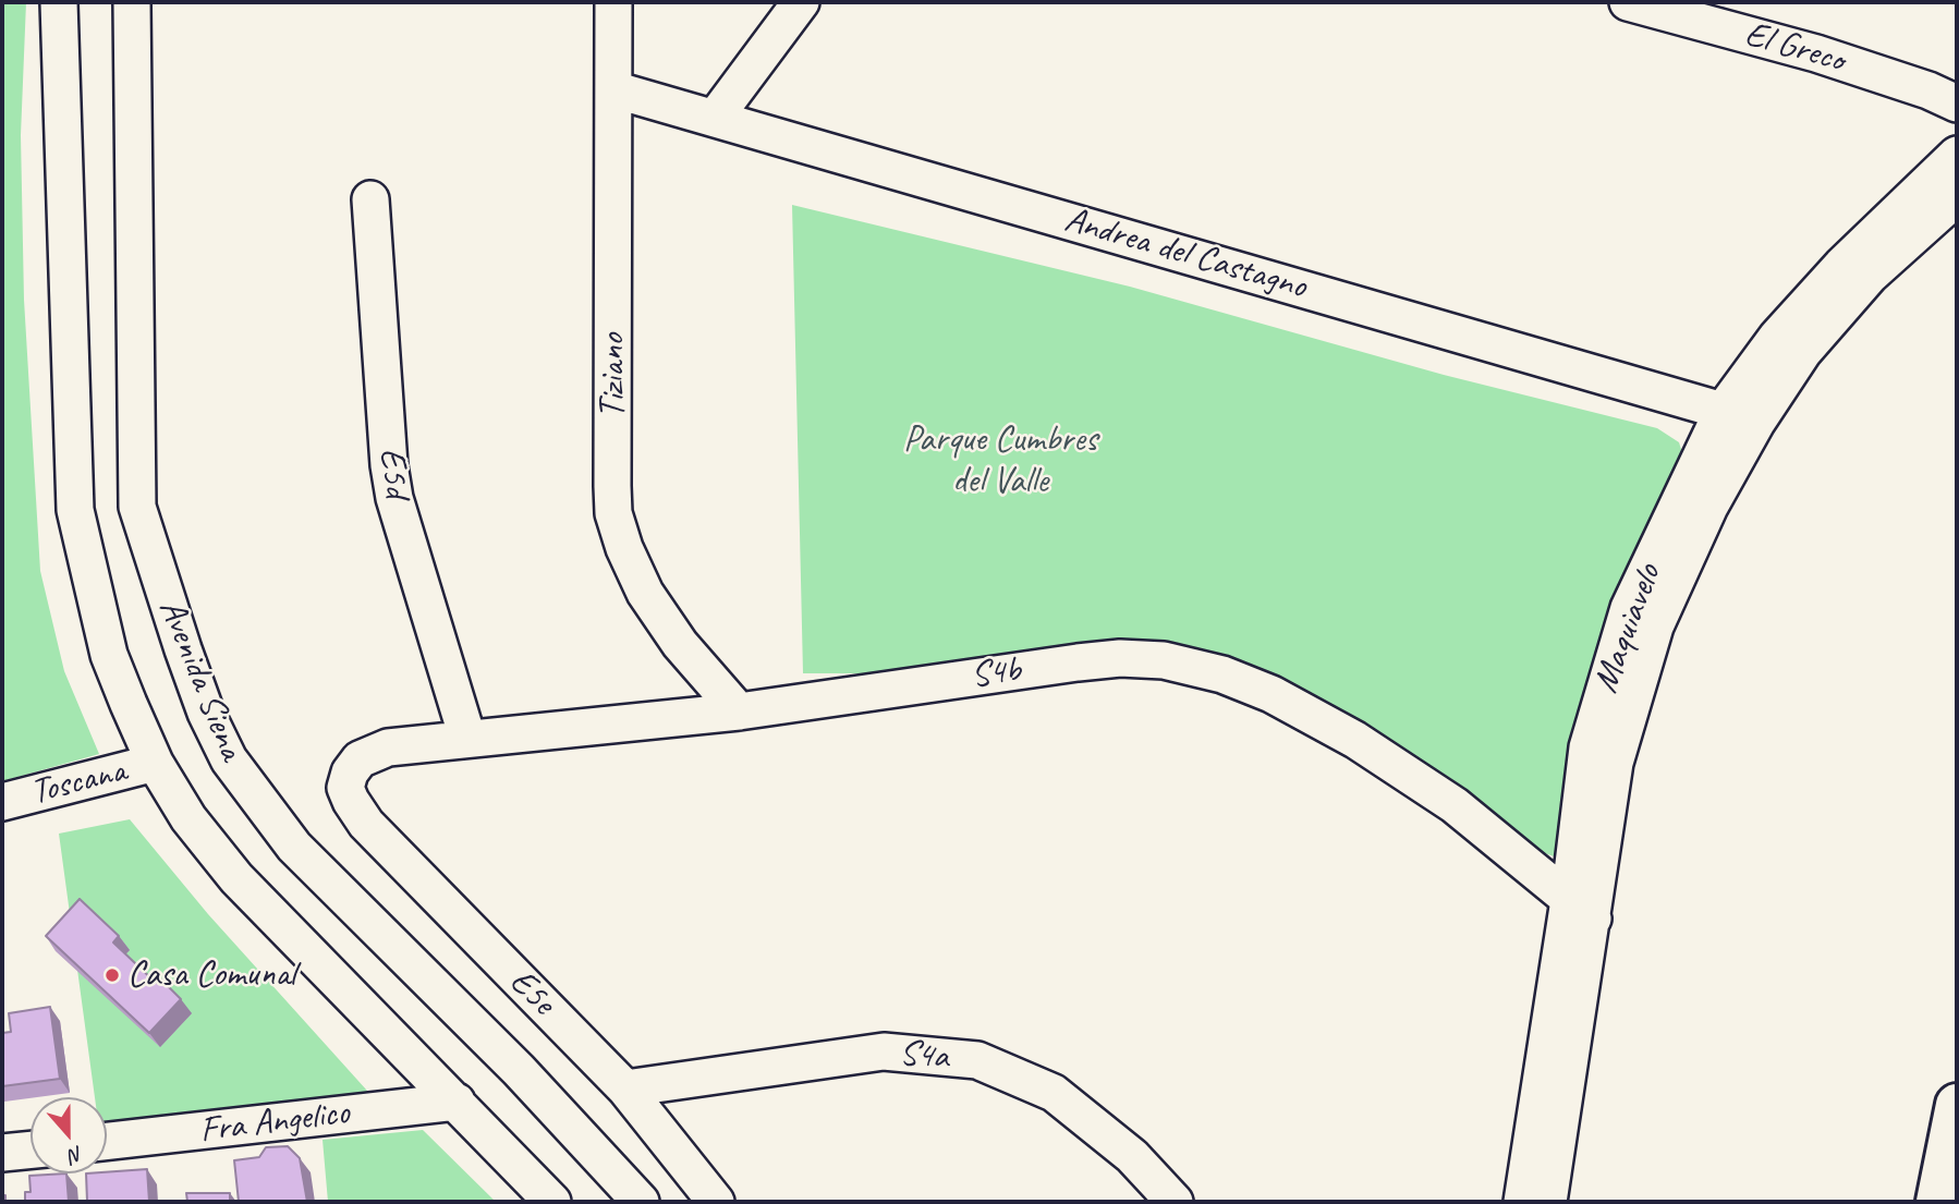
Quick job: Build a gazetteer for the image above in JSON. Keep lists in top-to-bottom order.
{
  "streets": {
    "street": [
      "El Greco",
      "Andrea del Castagno",
      "Tiziano",
      "E5d",
      "Maquiavelo",
      "S4b",
      "Avenida Siena",
      "Toscana",
      "E5e",
      "S4a",
      "Fra Angelico"
    ]
  },
  "crossings": [
    ["Andrea del Castagno", "Tiziano"],
    ["Andrea del Castagno", "Maquiavelo"],
    ["Tiziano", "S4b"],
    ["E5d", "S4b"],
    ["Maquiavelo", "S4b"],
    ["S4b", "E5e"],
    ["Avenida Siena", "Toscana"],
    ["Avenida Siena", "Fra Angelico"],
    ["E5e", "S4a"]
  ],
  "parks": ["Parque Cumbres del Valle"],
  "places": ["Casa Comunal"],
  "north": "bottom"
}
